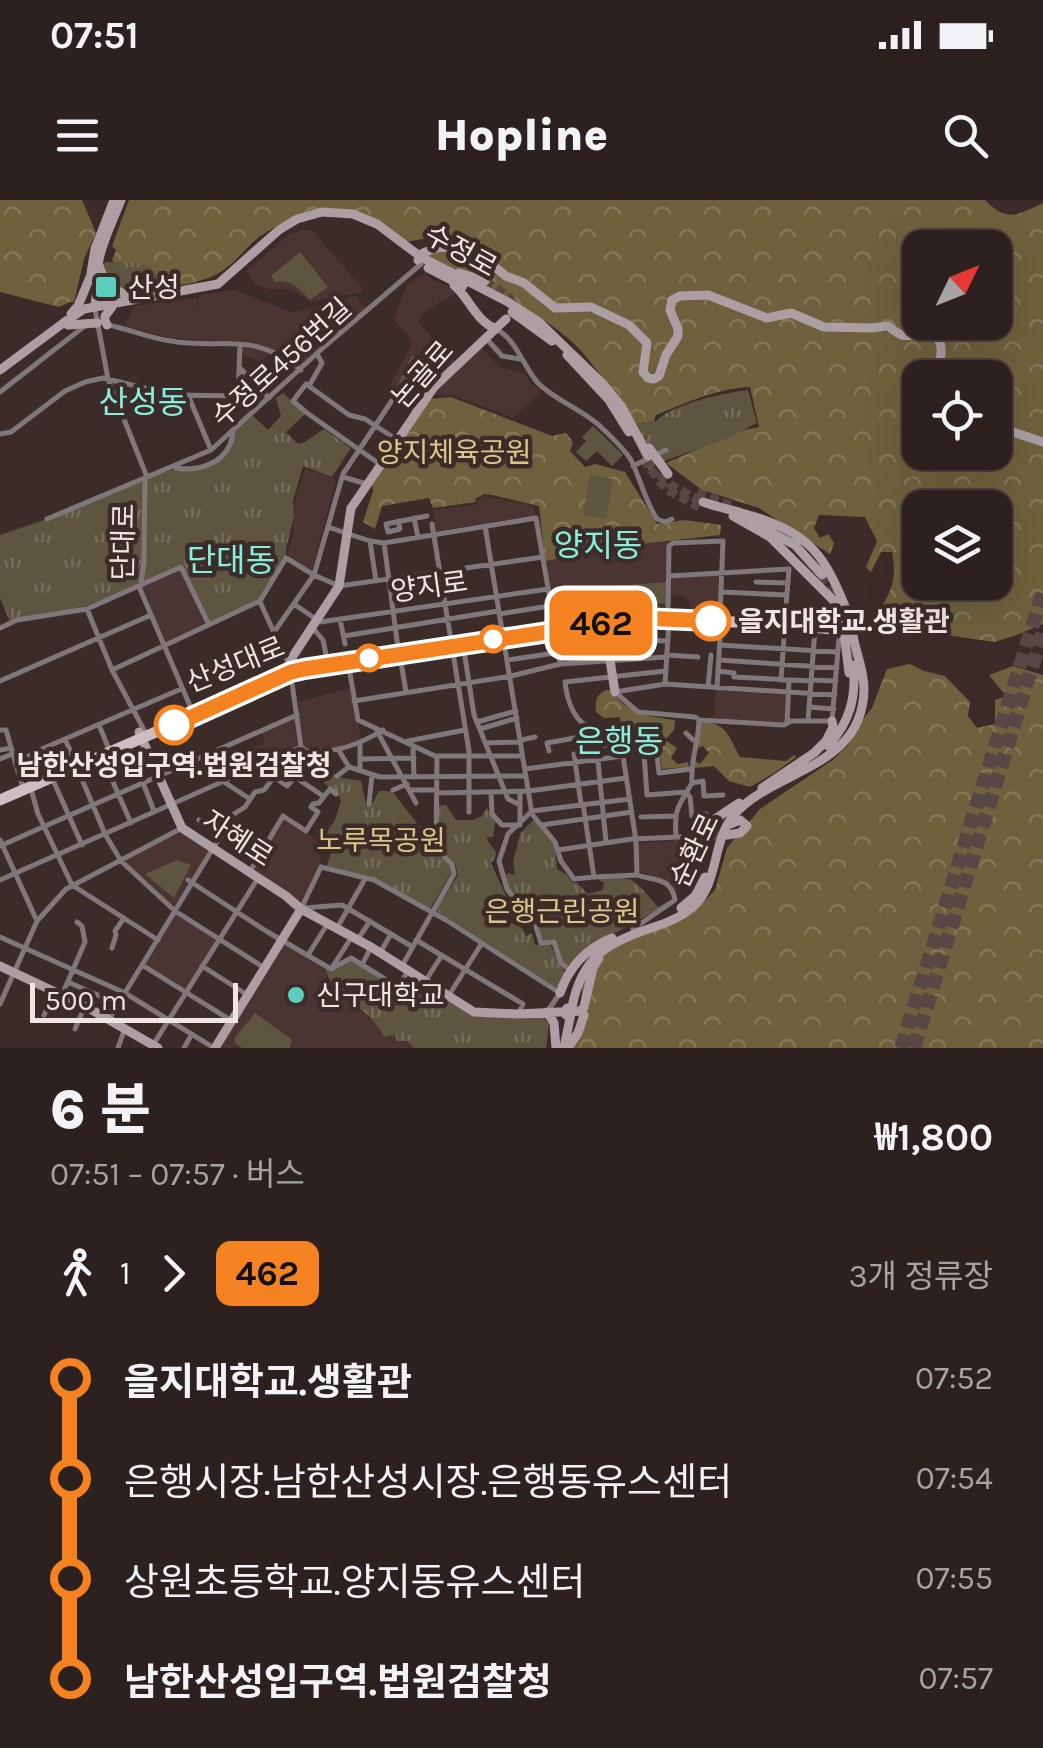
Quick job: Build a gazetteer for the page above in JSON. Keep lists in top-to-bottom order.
{
  "streets": {
    "main road": [
      "수정로",
      "논골로",
      "산성대로",
      "자혜로",
      "순환로"
    ],
    "street": ["수정로456번길", "단대로", "양지로"]
  },
  "crossings": [
    ["수정로", "수정로456번길"],
    ["수정로456번길", "단대로"],
    ["논골로", "양지로"],
    ["논골로", "산성대로"],
    ["단대로", "산성대로"],
    ["양지로", "산성대로"],
    ["산성대로", "자혜로"],
    ["자혜로", "순환로"]
  ],
  "districts": [
    "산성동",
    "양지동",
    "단대동",
    "은행동"
  ],
  "parks": ["양지체육공원", "노루목공원", "은행근린공원"],
  "places": {
    "transit": ["산성"],
    "other": ["을지대학교.생활관", "남한산성입구역.법원검찰청", "신구대학교"]
  },
  "lines": ["bus line 462"],
  "scale_bar": "500 m",
  "north": "top right",
  "page": {
    "status": "07:51",
    "header": "Hopline",
    "on_map": "462",
    "scale": "500 m",
    "heading": ["6 분", "07:51 – 07:57 · 버스", "₩1,800"],
    "legs": ["1", "462", "3개 정류장"],
    "list": [
      {
        "name": "을지대학교.생활관",
        "value": "07:52"
      },
      {
        "name": "은행시장.남한산성시장.은행동유스센터",
        "value": "07:54"
      },
      {
        "name": "상원초등학교.양지동유스센터",
        "value": "07:55"
      },
      {
        "name": "남한산성입구역.법원검찰청",
        "value": "07:57"
      }
    ]
  }
}
